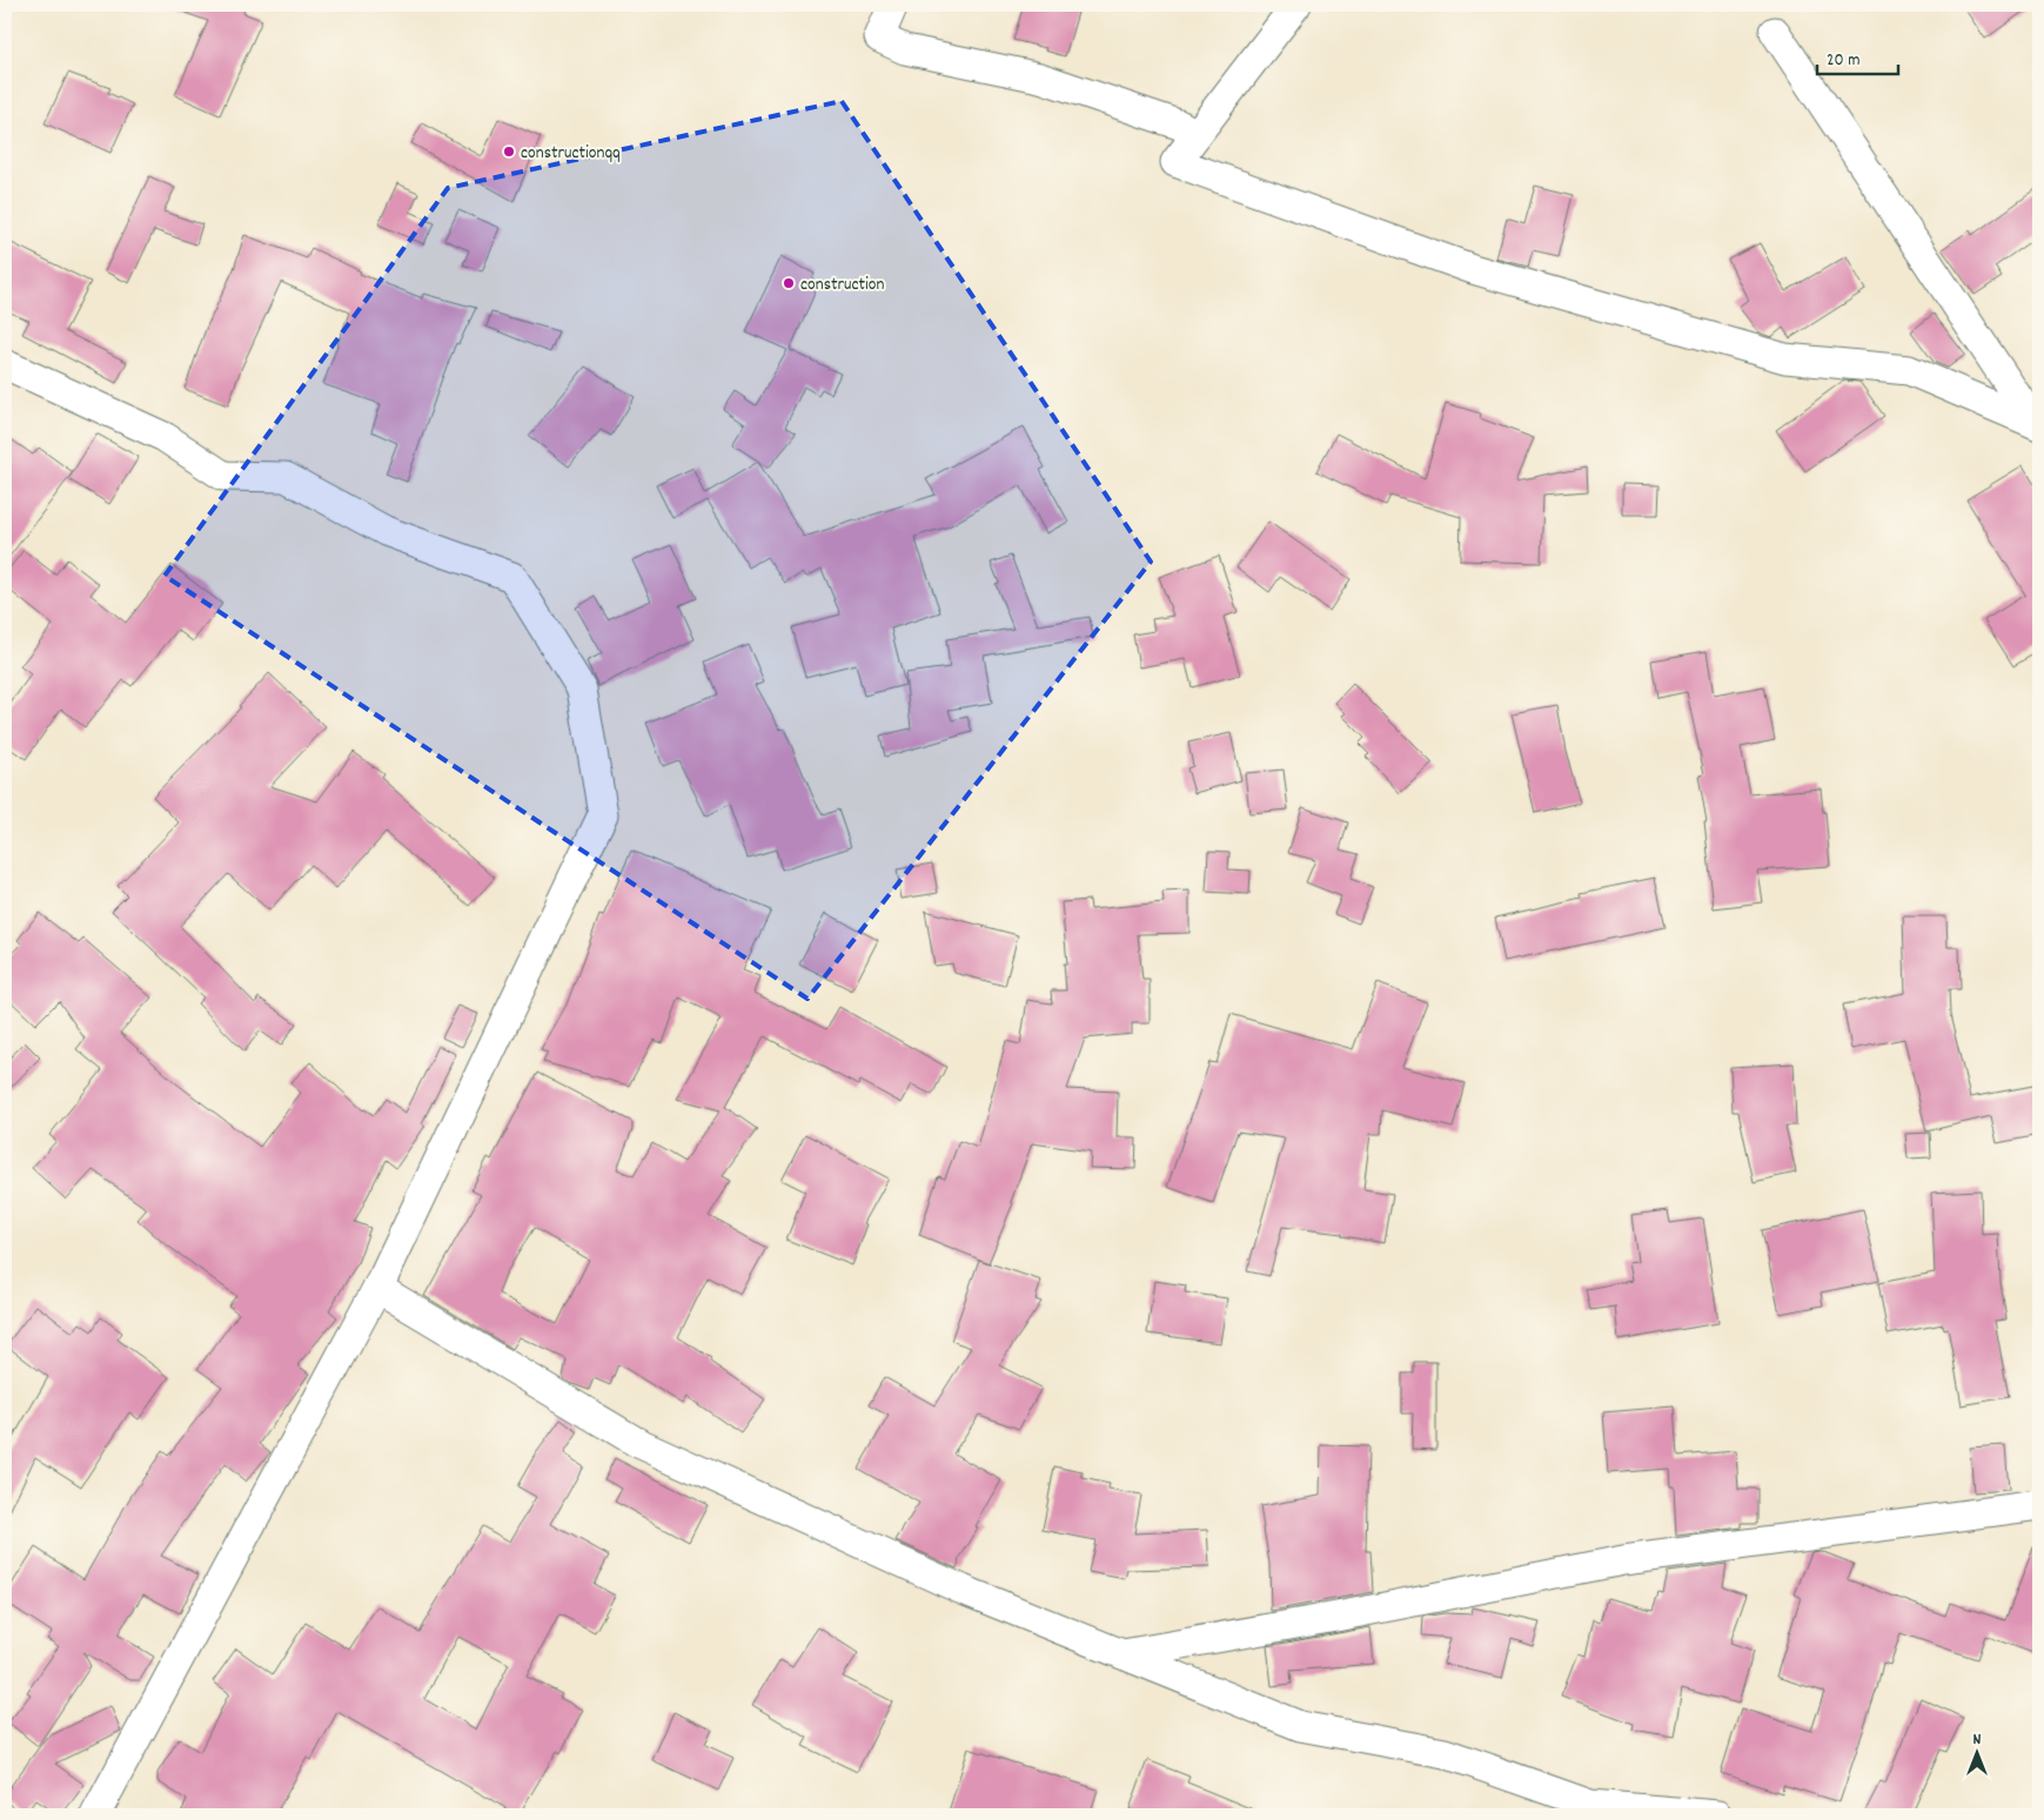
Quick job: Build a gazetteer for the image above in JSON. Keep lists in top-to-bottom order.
{
  "places": ["constructionqq", "construction"],
  "scale_bar": "20 m",
  "north": "top"
}
